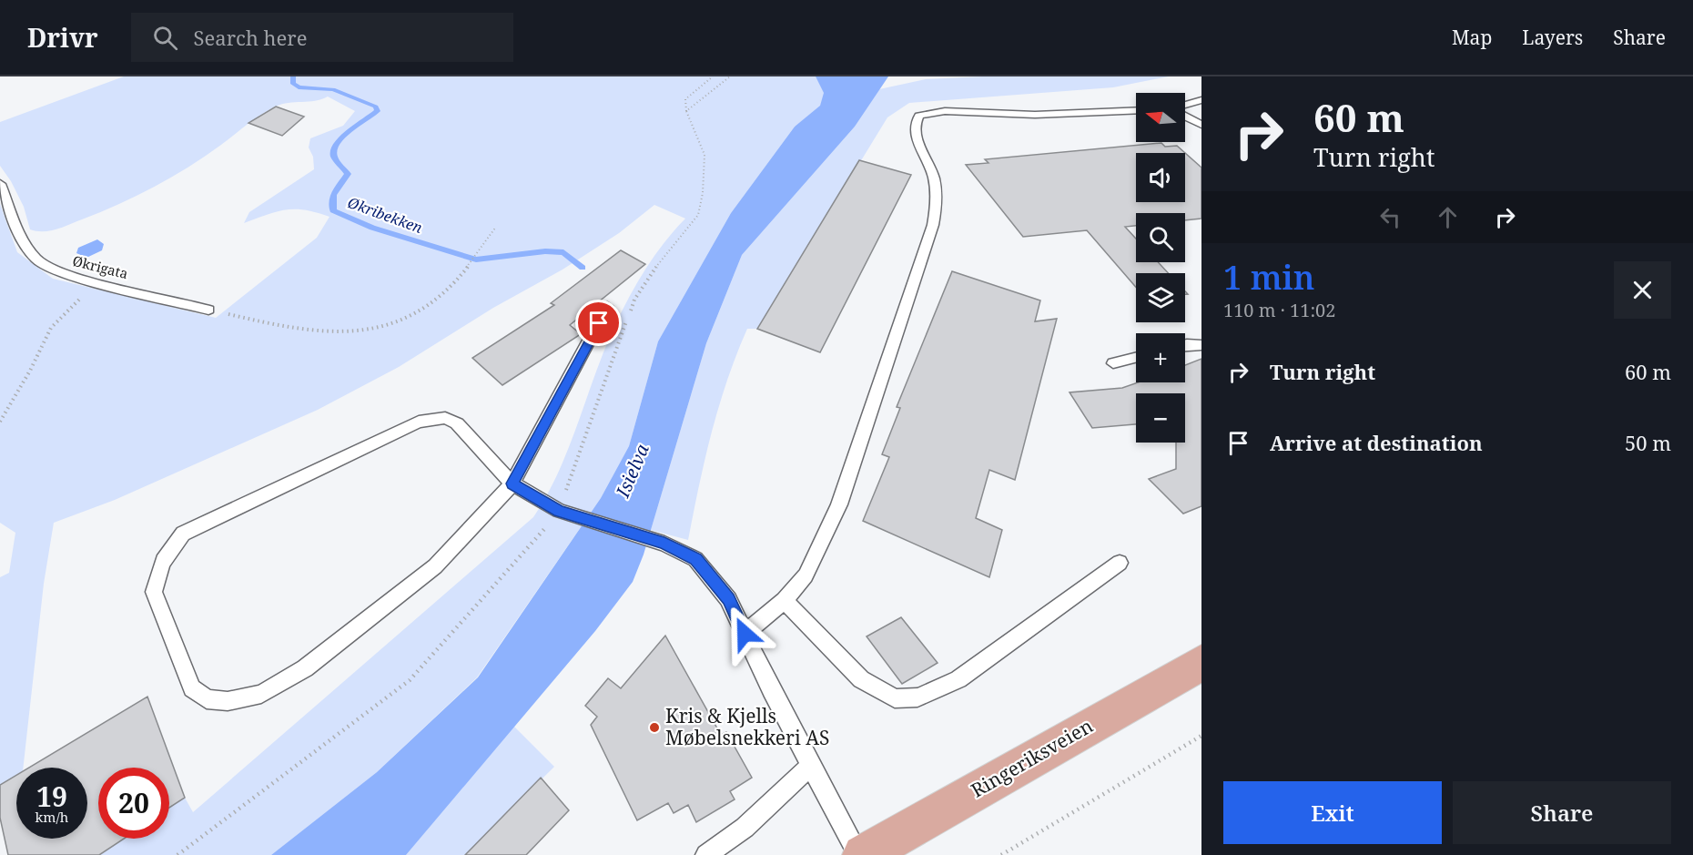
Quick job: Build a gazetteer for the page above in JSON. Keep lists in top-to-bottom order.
{
  "streets": {
    "main road": ["Ringeriksveien"],
    "lane": ["Økrigata"]
  },
  "water": ["Økribekken", "Isielva"],
  "places": ["Kris & Kjells Møbelsnekkeri AS"],
  "north": "left",
  "page": {
    "header": "Drivr",
    "search": "Search here",
    "nav": ["Map", "Layers", "Share"],
    "turn": ["60 m", "Turn right"],
    "map_buttons": ["+", "−"],
    "heading": ["1 min", "110 m · 11:02"],
    "list": [
      {
        "name": "Turn right",
        "value": "60 m"
      },
      {
        "name": "Arrive at destination",
        "value": "50 m"
      }
    ],
    "speed": "19 km/h",
    "limit": "20",
    "buttons": ["Exit", "Share"]
  }
}
